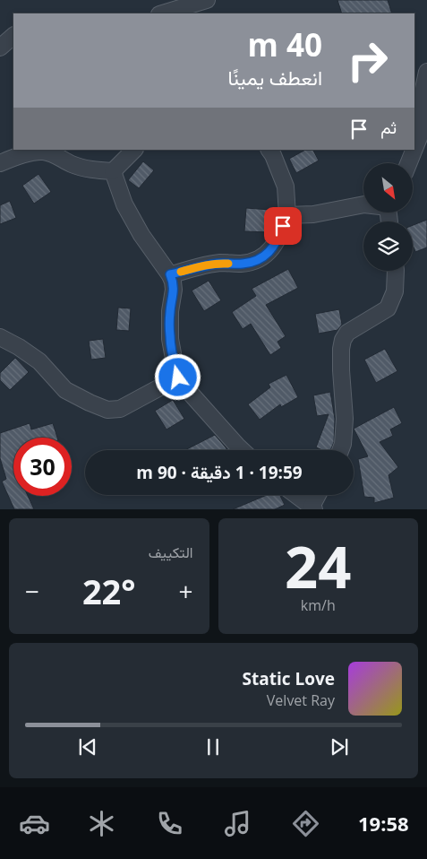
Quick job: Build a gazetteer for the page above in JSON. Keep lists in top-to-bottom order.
{
  "north": "bottom right",
  "page": {
    "turn": ["40 m", "انعطف يمينًا"],
    "then": "ثم",
    "limit": "30",
    "trip": "19:59 · 1 دقيقة · 90 m",
    "tile": [
      ["24", "km/h"],
      "التكييف"
    ],
    "heat": ["−", "22°", "+"],
    "song": ["Static Love", "Velvet Ray"],
    "tabs": "19:58"
  }
}
